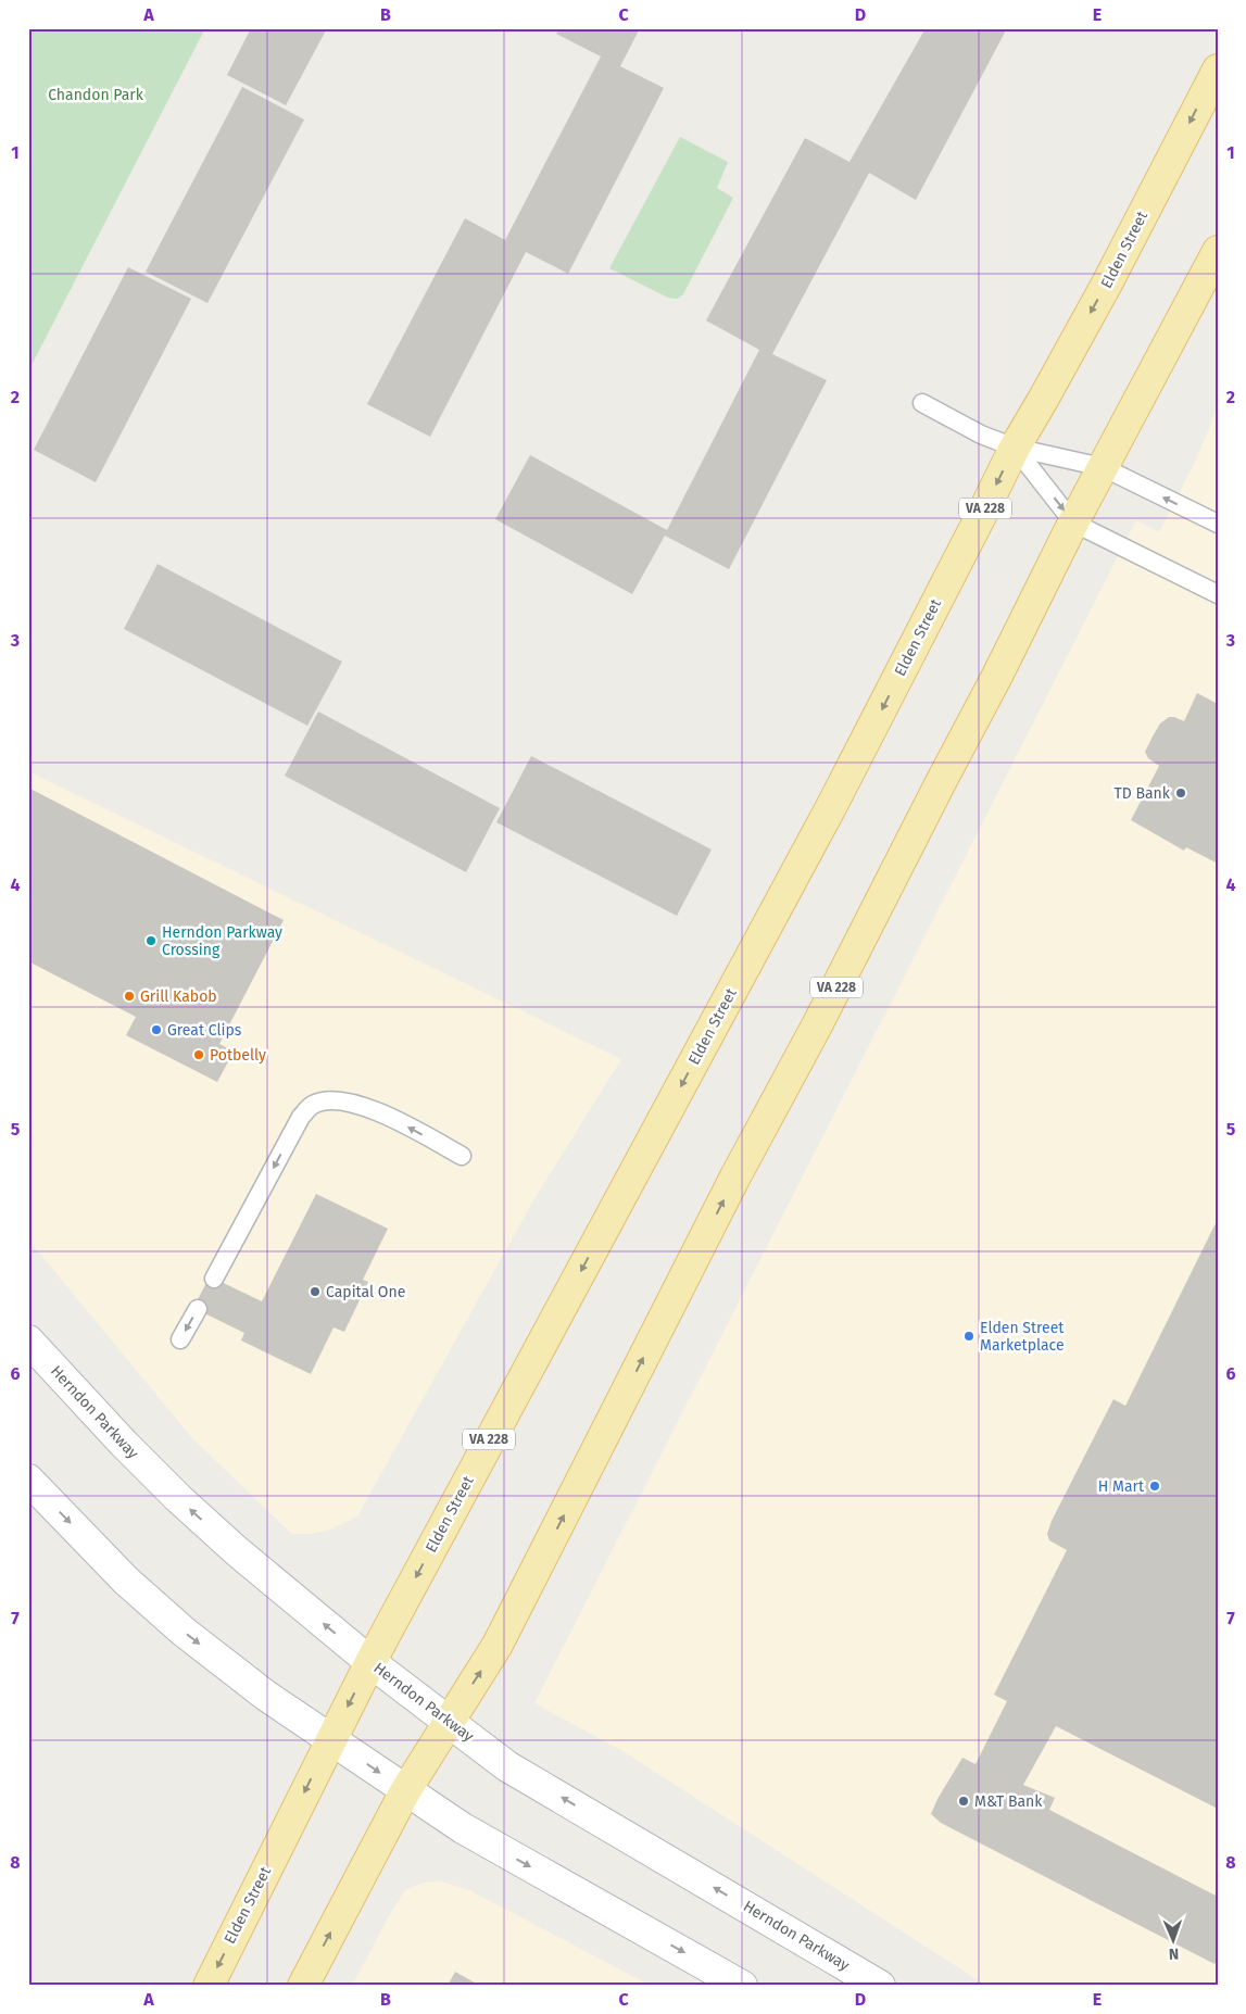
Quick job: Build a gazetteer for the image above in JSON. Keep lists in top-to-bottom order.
{
  "streets": {
    "main road": ["Elden Street", "VA 228", "Herndon Parkway"]
  },
  "crossings": [
    ["Elden Street", "Herndon Parkway"],
    ["VA 228", "Herndon Parkway"]
  ],
  "parks": ["Chandon Park"],
  "places": [
    "TD Bank",
    "Herndon Parkway Crossing",
    "Grill Kabob",
    "Great Clips",
    "Potbelly",
    "Capital One",
    "Elden Street Marketplace",
    "H Mart",
    "M&T Bank"
  ],
  "north": "bottom",
  "grid": {
    "columns": [
      "A",
      "B",
      "C",
      "D",
      "E"
    ],
    "rows": [
      "1",
      "2",
      "3",
      "4",
      "5",
      "6",
      "7",
      "8"
    ]
  }
}
